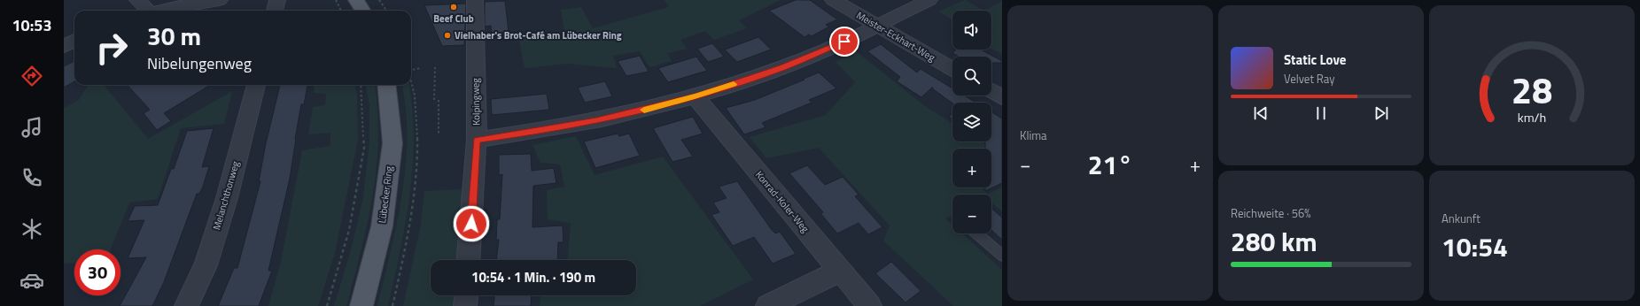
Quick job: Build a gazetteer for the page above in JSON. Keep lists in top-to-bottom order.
{
  "streets": {
    "main road": ["Lübecker Ring"],
    "street": [
      "Meister-Eckhart-Weg",
      "Kolpingweg",
      "Melanchthonweg",
      "Konrad-Koler-Weg"
    ]
  },
  "places": ["Beef Club", "Vielhaber's Brot-Café am Lübecker Ring"],
  "page": {
    "tabs": "10:53",
    "tile": [
      "Klima",
      ["Reichweite · 56%", "280 km"],
      ["Ankunft", "10:54"]
    ],
    "map_buttons": ["+", "−"],
    "turn": ["30 m", "Nibelungenweg"],
    "song": ["Static Love", "Velvet Ray"],
    "heat": ["−", "21°", "+"],
    "limit": "30",
    "trip": "10:54 · 1 Min. · 190 m",
    "gauge": ["28", "km/h"]
  }
}
